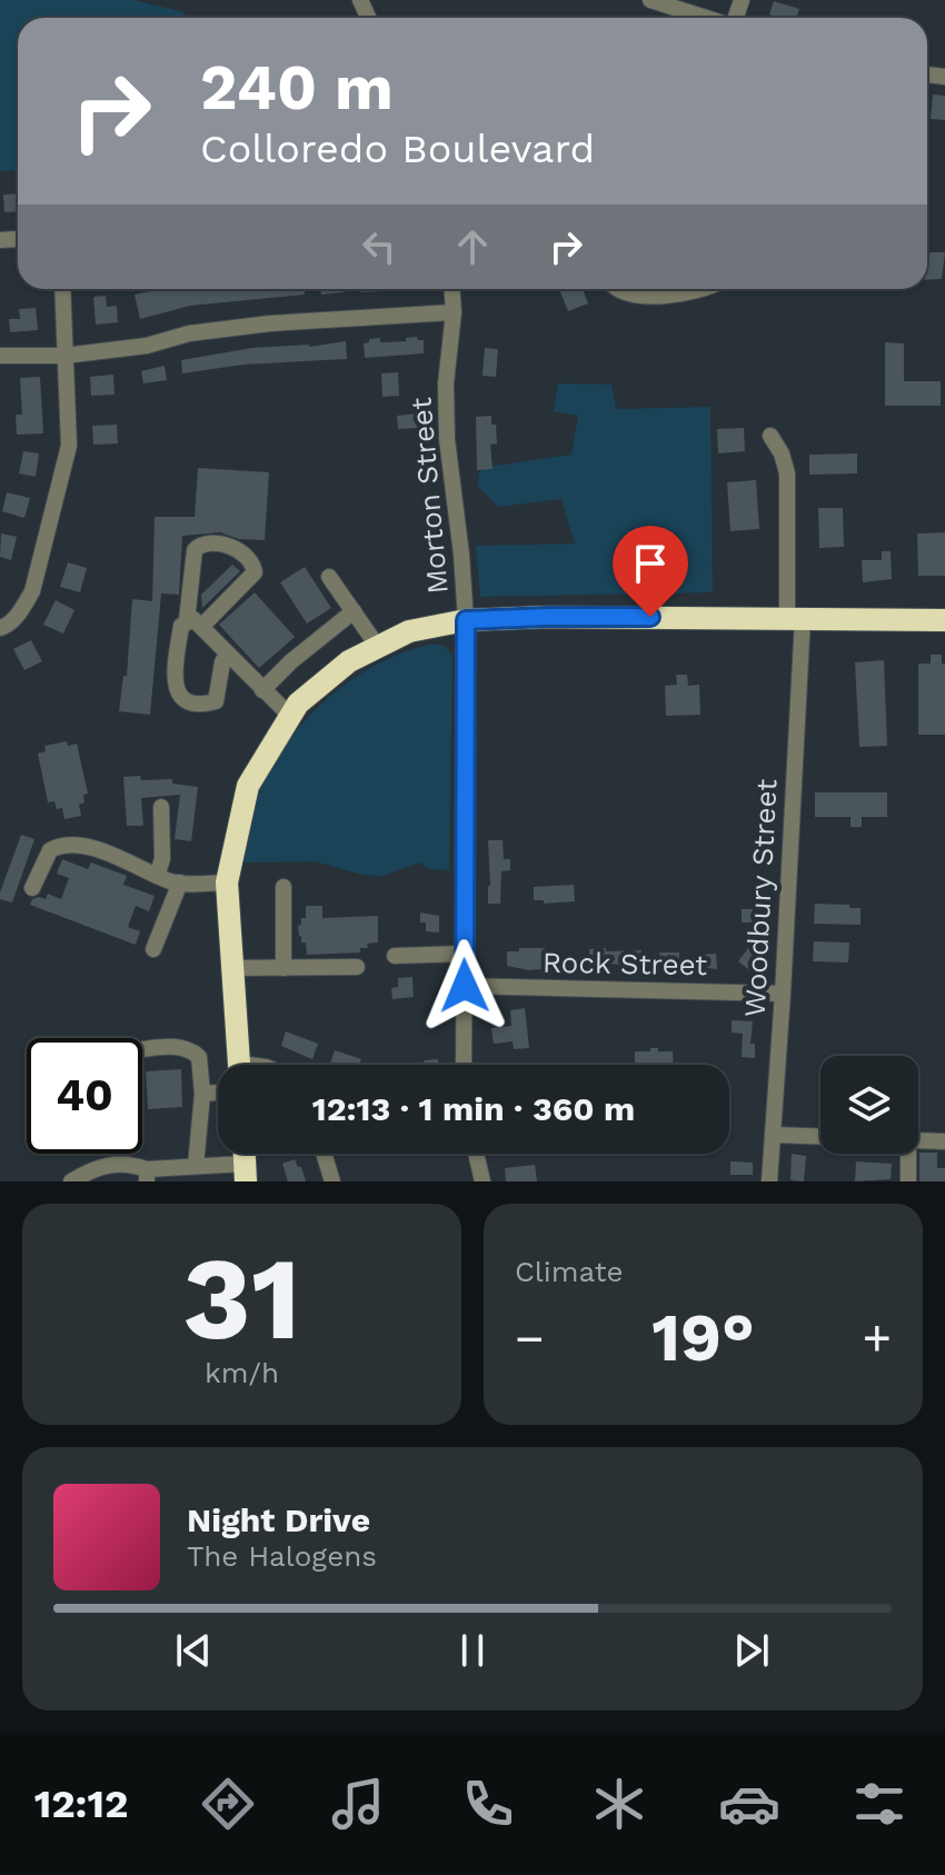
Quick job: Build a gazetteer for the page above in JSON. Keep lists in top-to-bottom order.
{
  "streets": {
    "street": ["Morton Street", "Woodbury Street", "Rock Street"]
  },
  "crossings": [
    ["Morton Street", "Rock Street"],
    ["Woodbury Street", "Rock Street"]
  ],
  "page": {
    "turn": ["240 m", "Colloredo Boulevard"],
    "limit": "40",
    "trip": "12:13 · 1 min · 360 m",
    "tile": [
      ["31", "km/h"],
      "Climate"
    ],
    "heat": ["−", "19°", "+"],
    "song": ["Night Drive", "The Halogens"],
    "tabs": "12:12"
  }
}
